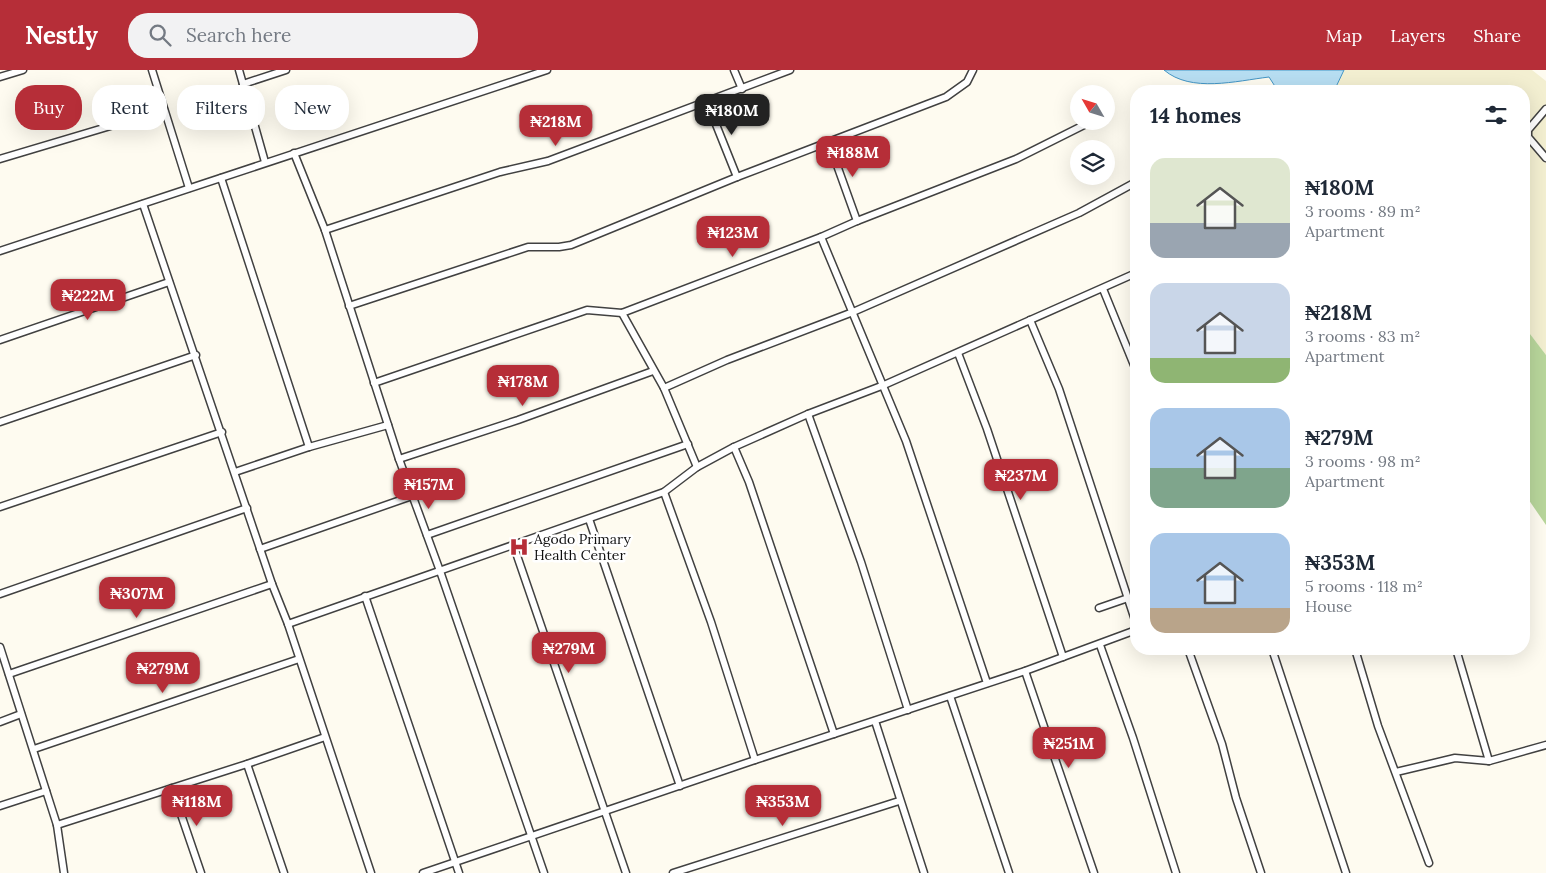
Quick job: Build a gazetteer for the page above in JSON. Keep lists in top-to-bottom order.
{
  "places": {
    "hospital": ["Agodo Primary Health Center"]
  },
  "north": "top left",
  "page": {
    "header": "Nestly",
    "search": "Search here",
    "nav": ["Map", "Layers", "Share"],
    "chip": [
      "Buy",
      "Rent",
      "Filters",
      "New"
    ],
    "heading": "14 homes",
    "price": [
      "₦180M",
      "₦218M",
      "₦188M",
      "₦123M",
      "₦222M",
      "₦178M",
      "₦237M",
      "₦157M",
      "₦307M",
      "₦279M",
      "₦279M",
      "₦251M",
      "₦118M",
      "₦353M"
    ],
    "list": [
      {
        "name": "₦180M",
        "note": "3 rooms · 89 m² · Apartment"
      },
      {
        "name": "₦218M",
        "note": "3 rooms · 83 m² · Apartment"
      },
      {
        "name": "₦279M",
        "note": "3 rooms · 98 m² · Apartment"
      },
      {
        "name": "₦353M",
        "note": "5 rooms · 118 m² · House"
      }
    ]
  }
}
